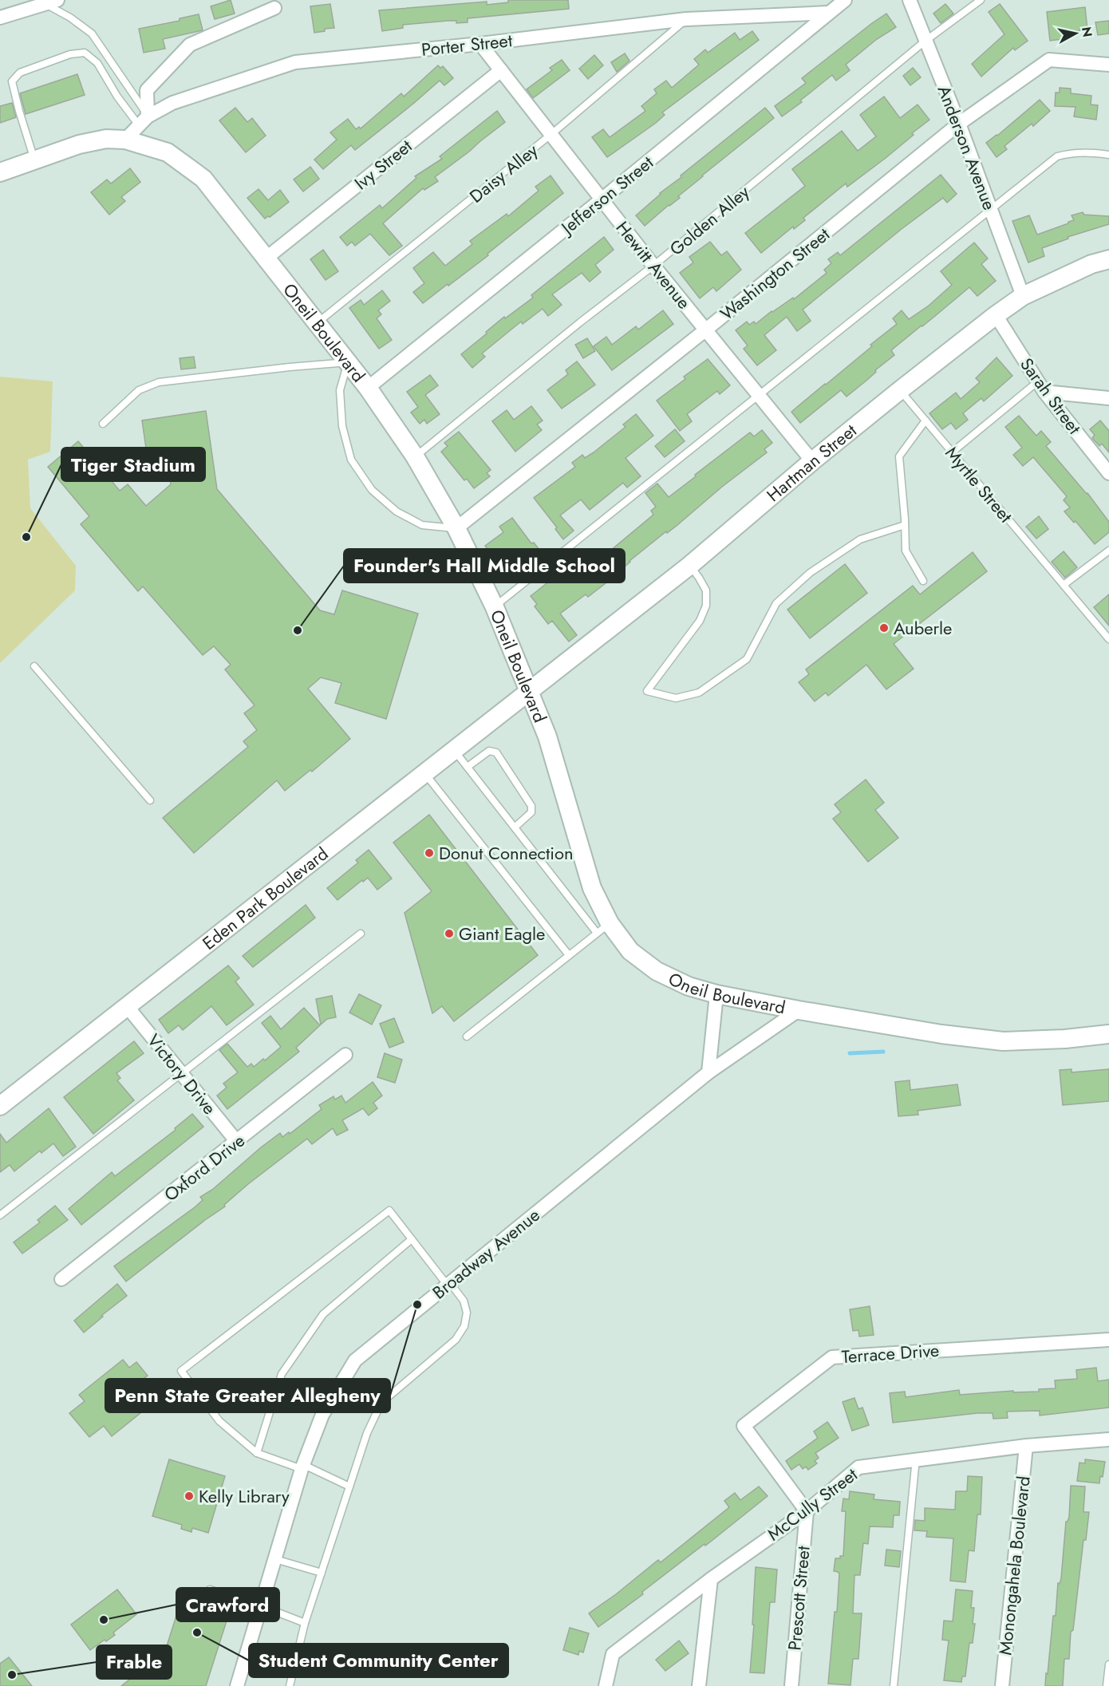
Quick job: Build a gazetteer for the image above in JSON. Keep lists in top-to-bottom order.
{
  "streets": {
    "street": [
      "Porter Street",
      "Anderson Avenue",
      "Ivy Street",
      "Jefferson Street",
      "Hewitt Avenue",
      "Washington Street",
      "Oneil Boulevard",
      "Sarah Street",
      "Hartman Street",
      "Eden Park Boulevard",
      "Victory Drive",
      "Oxford Drive",
      "Broadway Avenue",
      "Terrace Drive",
      "McCully Street",
      "Monongahela Boulevard",
      "Prescott Street"
    ],
    "lane": ["Daisy Alley", "Golden Alley", "Myrtle Street"]
  },
  "crossings": [
    ["Porter Street", "Daisy Alley"],
    ["Porter Street", "Jefferson Street"],
    ["Porter Street", "Hewitt Avenue"],
    ["Porter Street", "Oneil Boulevard"],
    ["Anderson Avenue", "Golden Alley"],
    ["Anderson Avenue", "Washington Street"],
    ["Anderson Avenue", "Hartman Street"],
    ["Ivy Street", "Hewitt Avenue"],
    ["Ivy Street", "Oneil Boulevard"],
    ["Daisy Alley", "Hewitt Avenue"],
    ["Daisy Alley", "Oneil Boulevard"],
    ["Jefferson Street", "Hewitt Avenue"],
    ["Jefferson Street", "Oneil Boulevard"],
    ["Golden Alley", "Hewitt Avenue"],
    ["Golden Alley", "Oneil Boulevard"],
    ["Hewitt Avenue", "Washington Street"],
    ["Hewitt Avenue", "Hartman Street"],
    ["Washington Street", "Oneil Boulevard"],
    ["Oneil Boulevard", "Hartman Street"],
    ["Oneil Boulevard", "Eden Park Boulevard"],
    ["Oneil Boulevard", "Broadway Avenue"],
    ["Sarah Street", "Hartman Street"],
    ["Hartman Street", "Myrtle Street"],
    ["Hartman Street", "Eden Park Boulevard"],
    ["Eden Park Boulevard", "Victory Drive"],
    ["Victory Drive", "Oxford Drive"],
    ["Terrace Drive", "McCully Street"],
    ["Terrace Drive", "Prescott Street"],
    ["McCully Street", "Monongahela Boulevard"],
    ["McCully Street", "Prescott Street"]
  ],
  "places": [
    "Tiger Stadium",
    "Auberle",
    "Founder's Hall Middle School",
    "Donut Connection",
    "Giant Eagle",
    "Penn State Greater Allegheny",
    "Kelly Library",
    "Crawford",
    "Student Community Center",
    "Frable"
  ],
  "north": "right"
}
